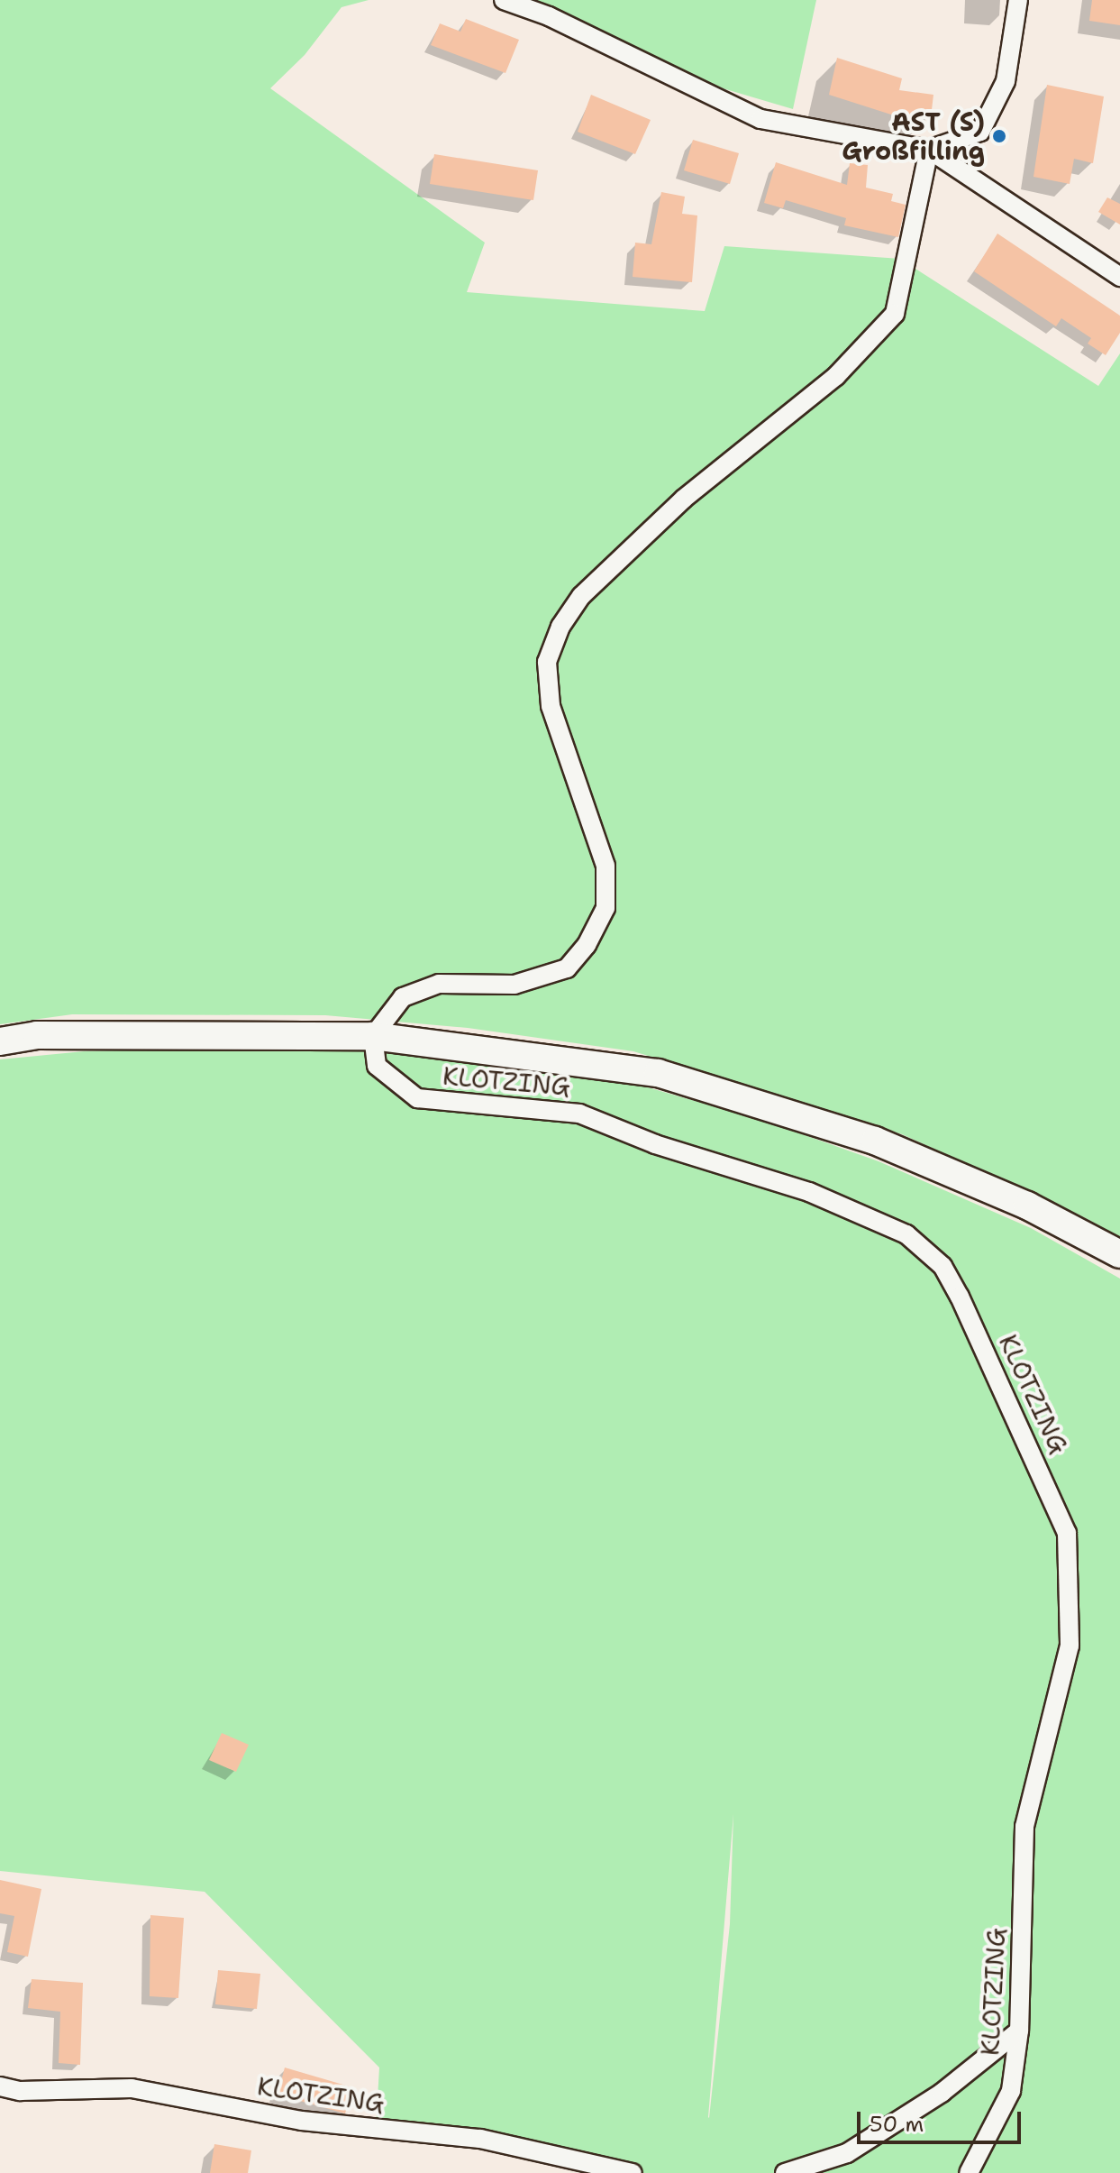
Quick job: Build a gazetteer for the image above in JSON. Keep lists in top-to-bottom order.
{
  "streets": {
    "street": ["KLOTZING"]
  },
  "places": ["AST (S) Großfilling"],
  "scale_bar": "50 m"
}
